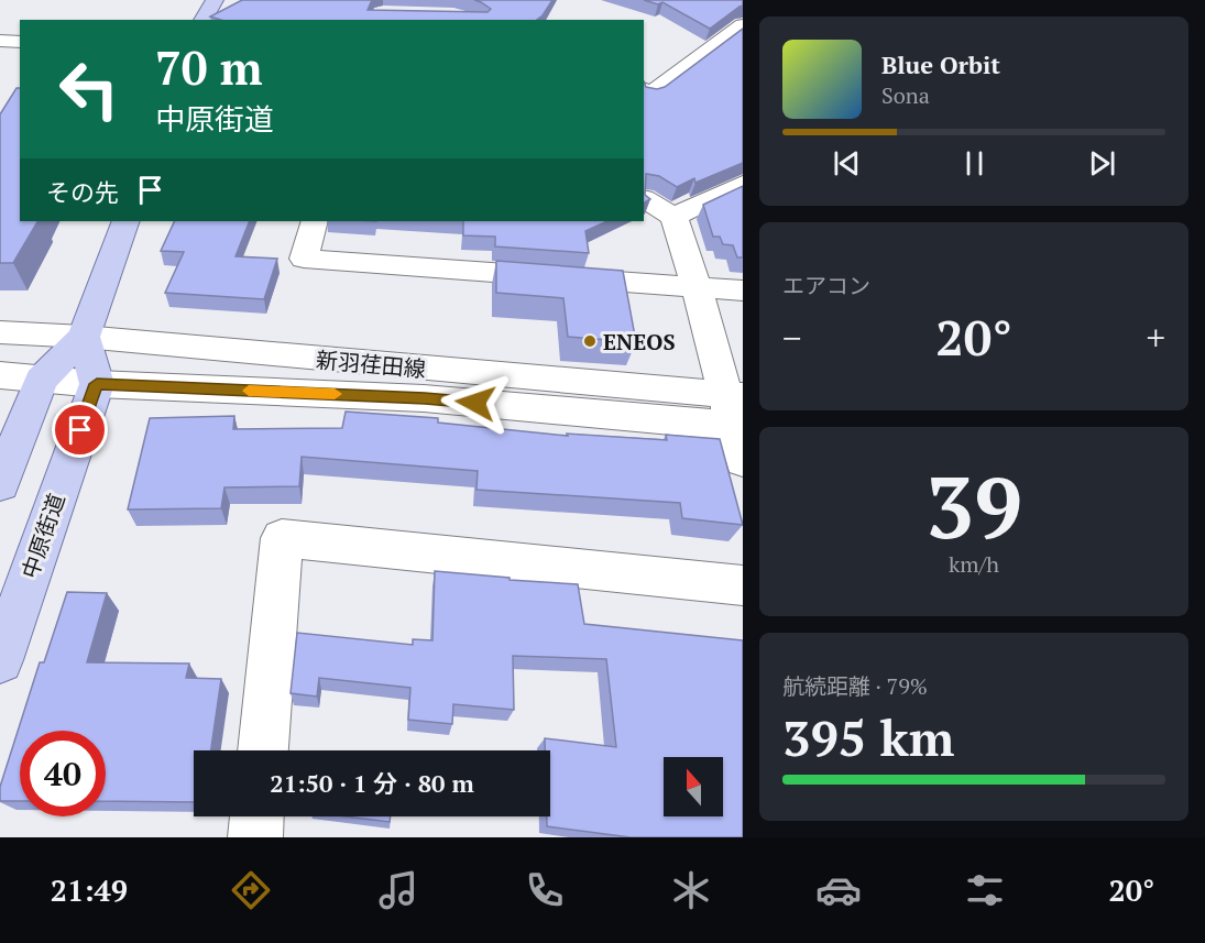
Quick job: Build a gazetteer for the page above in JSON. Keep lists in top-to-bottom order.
{
  "streets": {
    "main road": ["中原街道"],
    "street": ["新羽荏田線"]
  },
  "crossings": [
    ["新羽荏田線", "中原街道"]
  ],
  "places": ["ENEOS"],
  "north": "top",
  "page": {
    "turn": ["70 m", "中原街道"],
    "song": ["Blue Orbit", "Sona"],
    "then": "その先",
    "tile": [
      "エアコン",
      ["39", "km/h"],
      ["航続距離 · 79%", "395 km"]
    ],
    "heat": ["−", "20°", "+"],
    "limit": "40",
    "trip": "21:50 · 1 分 · 80 m",
    "tabs": ["21:49", "20°"]
  }
}
